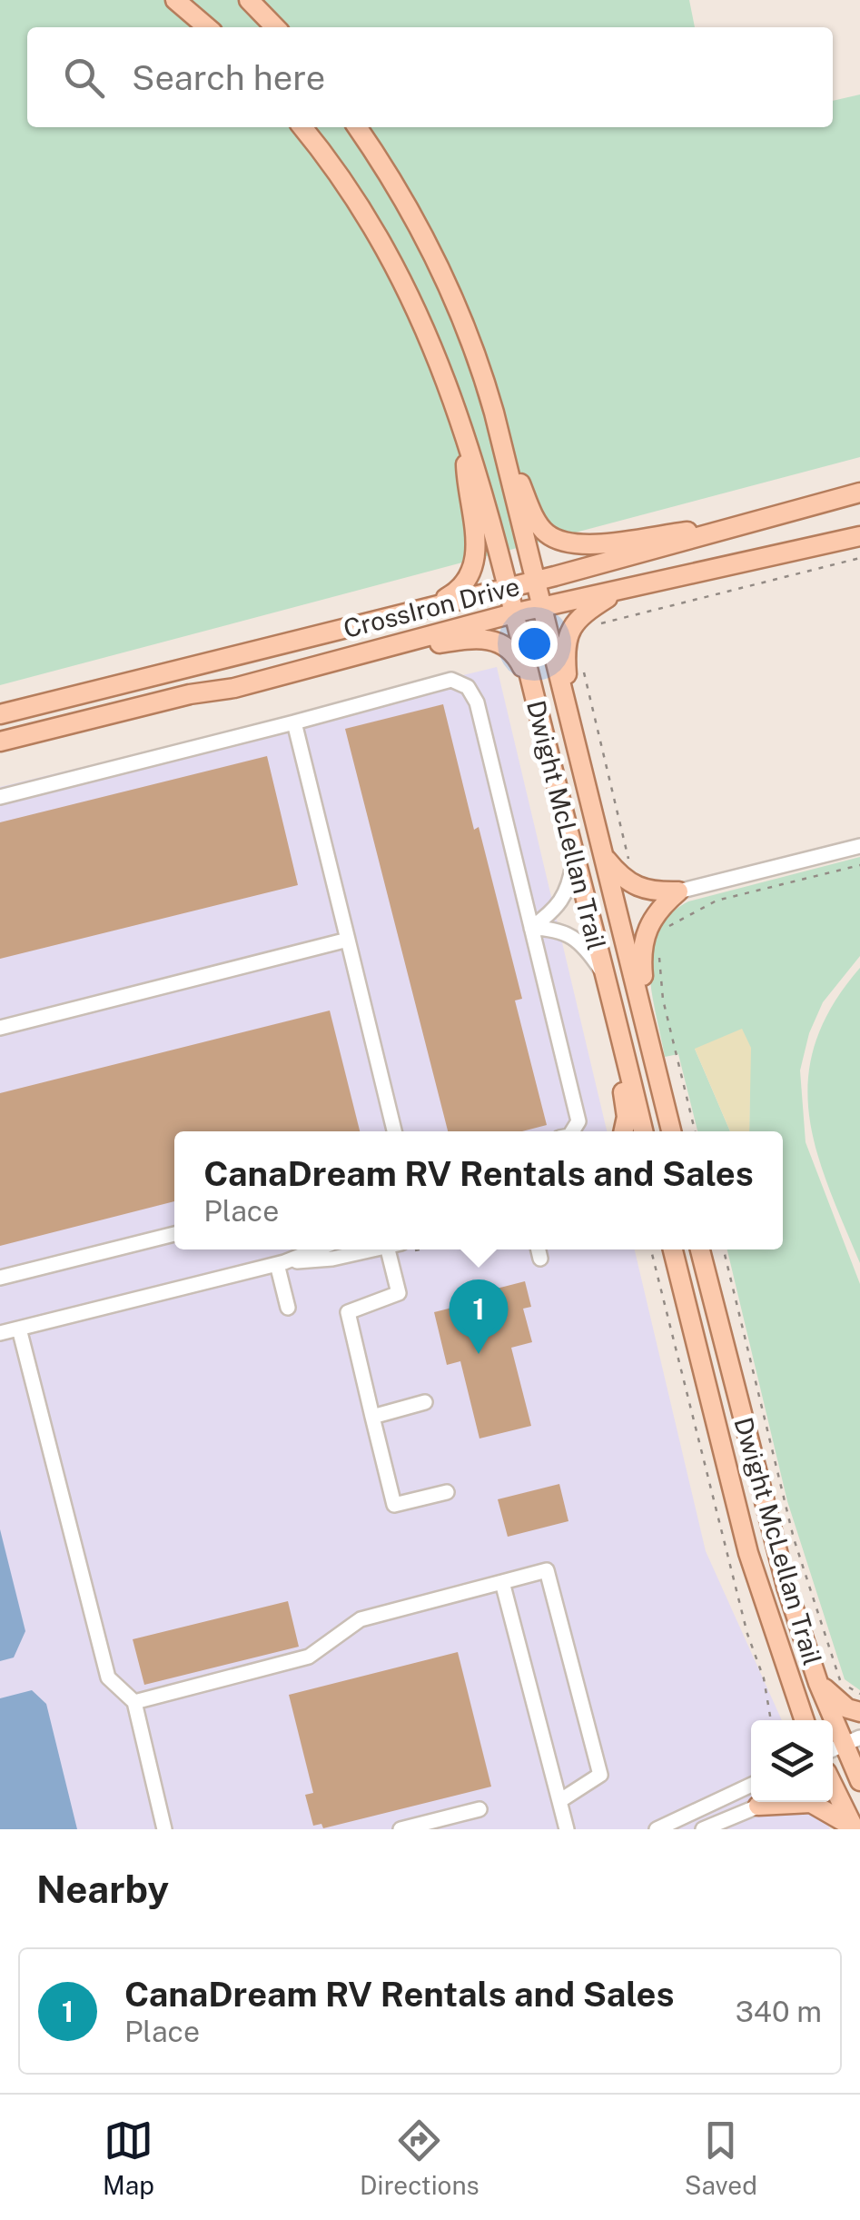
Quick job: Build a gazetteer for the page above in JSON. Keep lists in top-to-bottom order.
{
  "streets": {
    "main road": ["CrossIron Drive", "Dwight McLellan Trail"]
  },
  "crossings": [
    ["CrossIron Drive", "Dwight McLellan Trail"]
  ],
  "page": {
    "search": "Search here",
    "popup": ["CanaDream RV Rentals and Sales", "Place"],
    "pins": "1",
    "heading": "Nearby",
    "list": [
      {
        "mark": "1",
        "name": "CanaDream RV Rentals and Sales",
        "note": "Place",
        "value": "340 m"
      }
    ],
    "nav": ["Map", "Directions", "Saved"]
  }
}
